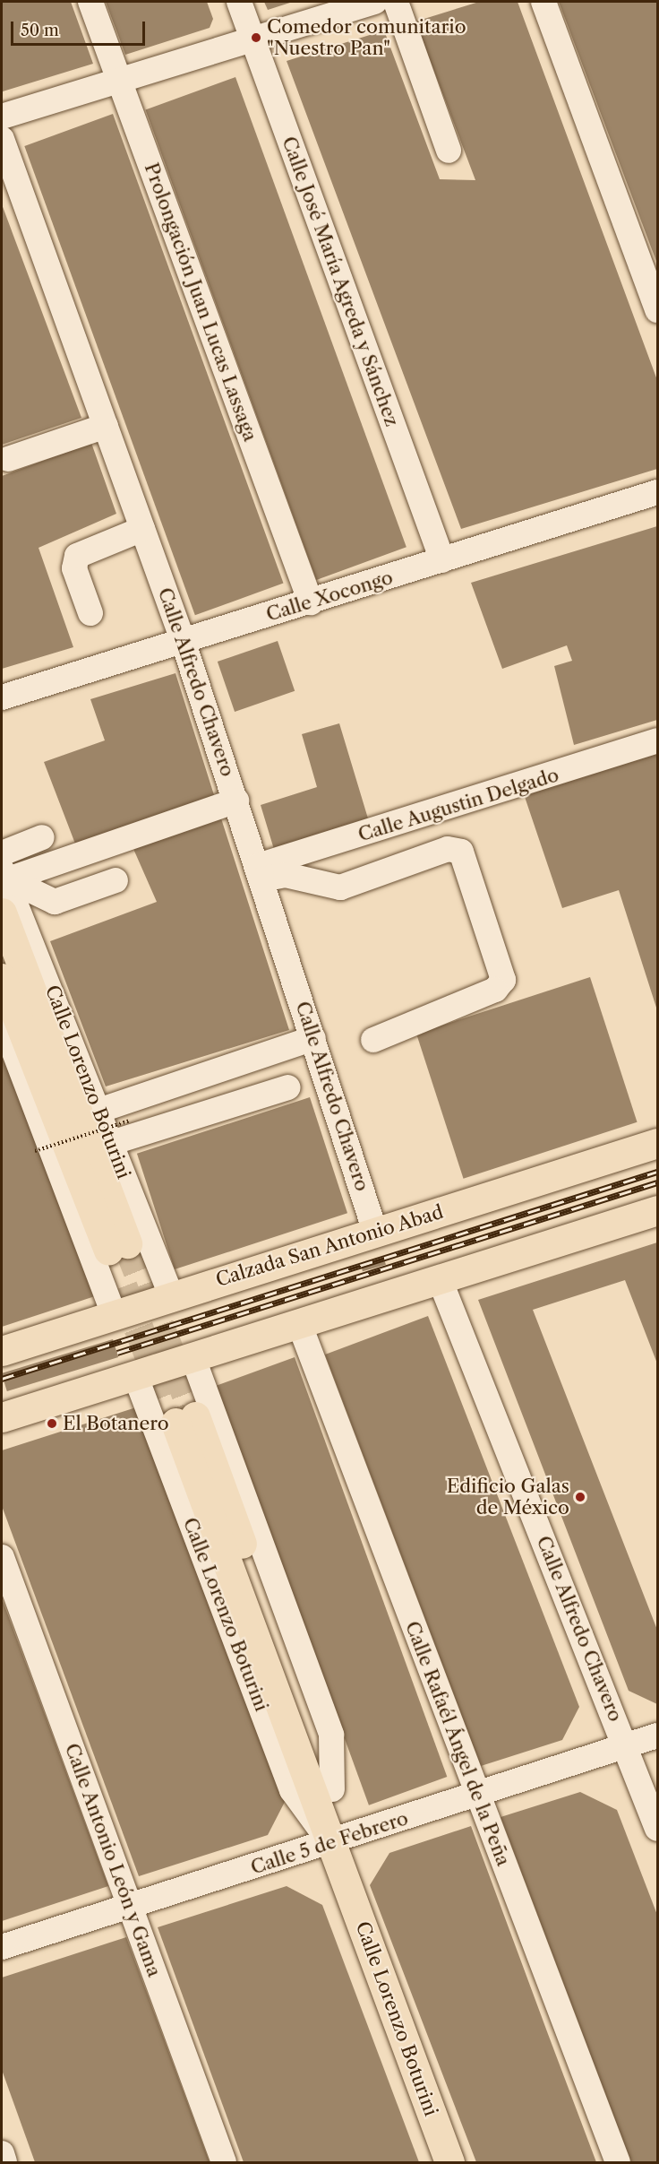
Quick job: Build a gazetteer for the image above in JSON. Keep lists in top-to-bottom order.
{
  "streets": {
    "main road": ["Calle Lorenzo Boturini", "Calzada San Antonio Abad"],
    "street": [
      "Calle José María Agreda y Sánchez",
      "Prolongación Juan Lucas Lassaga",
      "Calle Xocongo",
      "Calle Alfredo Chavero",
      "Calle Augustin Delgado",
      "Calle Rafaél Ángel de la Peña",
      "Calle 5 de Febrero",
      "Calle Antonio León y Gama"
    ]
  },
  "crossings": [
    ["Calle José María Agreda y Sánchez", "Calle Xocongo"],
    ["Prolongación Juan Lucas Lassaga", "Calle Xocongo"],
    ["Calle Xocongo", "Calle Alfredo Chavero"],
    ["Calle Alfredo Chavero", "Calle Augustin Delgado"],
    ["Calle Alfredo Chavero", "Calzada San Antonio Abad"],
    ["Calle Alfredo Chavero", "Calle 5 de Febrero"],
    ["Calle Lorenzo Boturini", "Calzada San Antonio Abad"],
    ["Calle Lorenzo Boturini", "Calle 5 de Febrero"],
    ["Calle Rafaél Ángel de la Peña", "Calle 5 de Febrero"],
    ["Calle 5 de Febrero", "Calle Antonio León y Gama"]
  ],
  "places": ["Comedor comunitario \"Nuestro Pan\"", "El Botanero", "Edificio Galas de México"],
  "scale_bar": "50 m"
}
